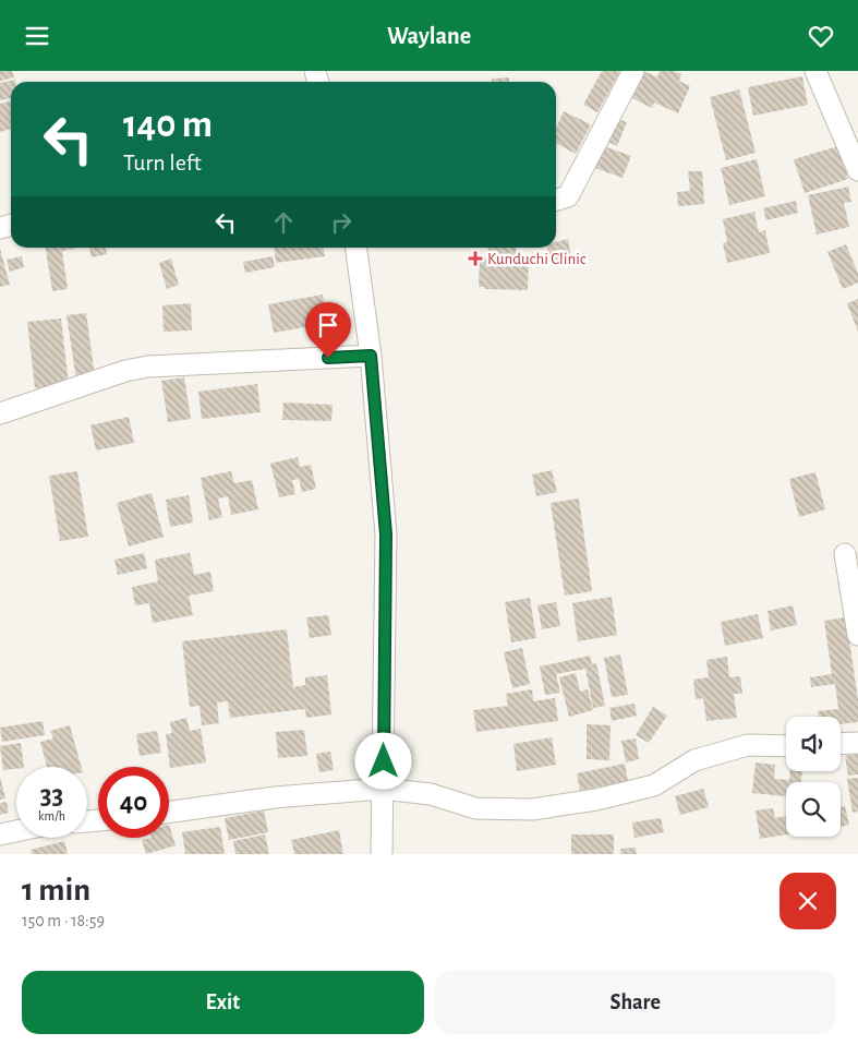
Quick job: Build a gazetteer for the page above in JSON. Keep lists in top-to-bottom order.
{
  "places": {
    "health": ["Kunduchi Clinic"]
  },
  "page": {
    "header": "Waylane",
    "turn": ["140 m", "Turn left"],
    "speed": "33 km/h",
    "limit": "40",
    "heading": ["1 min", "150 m · 18:59"],
    "buttons": ["Exit", "Share"]
  }
}
